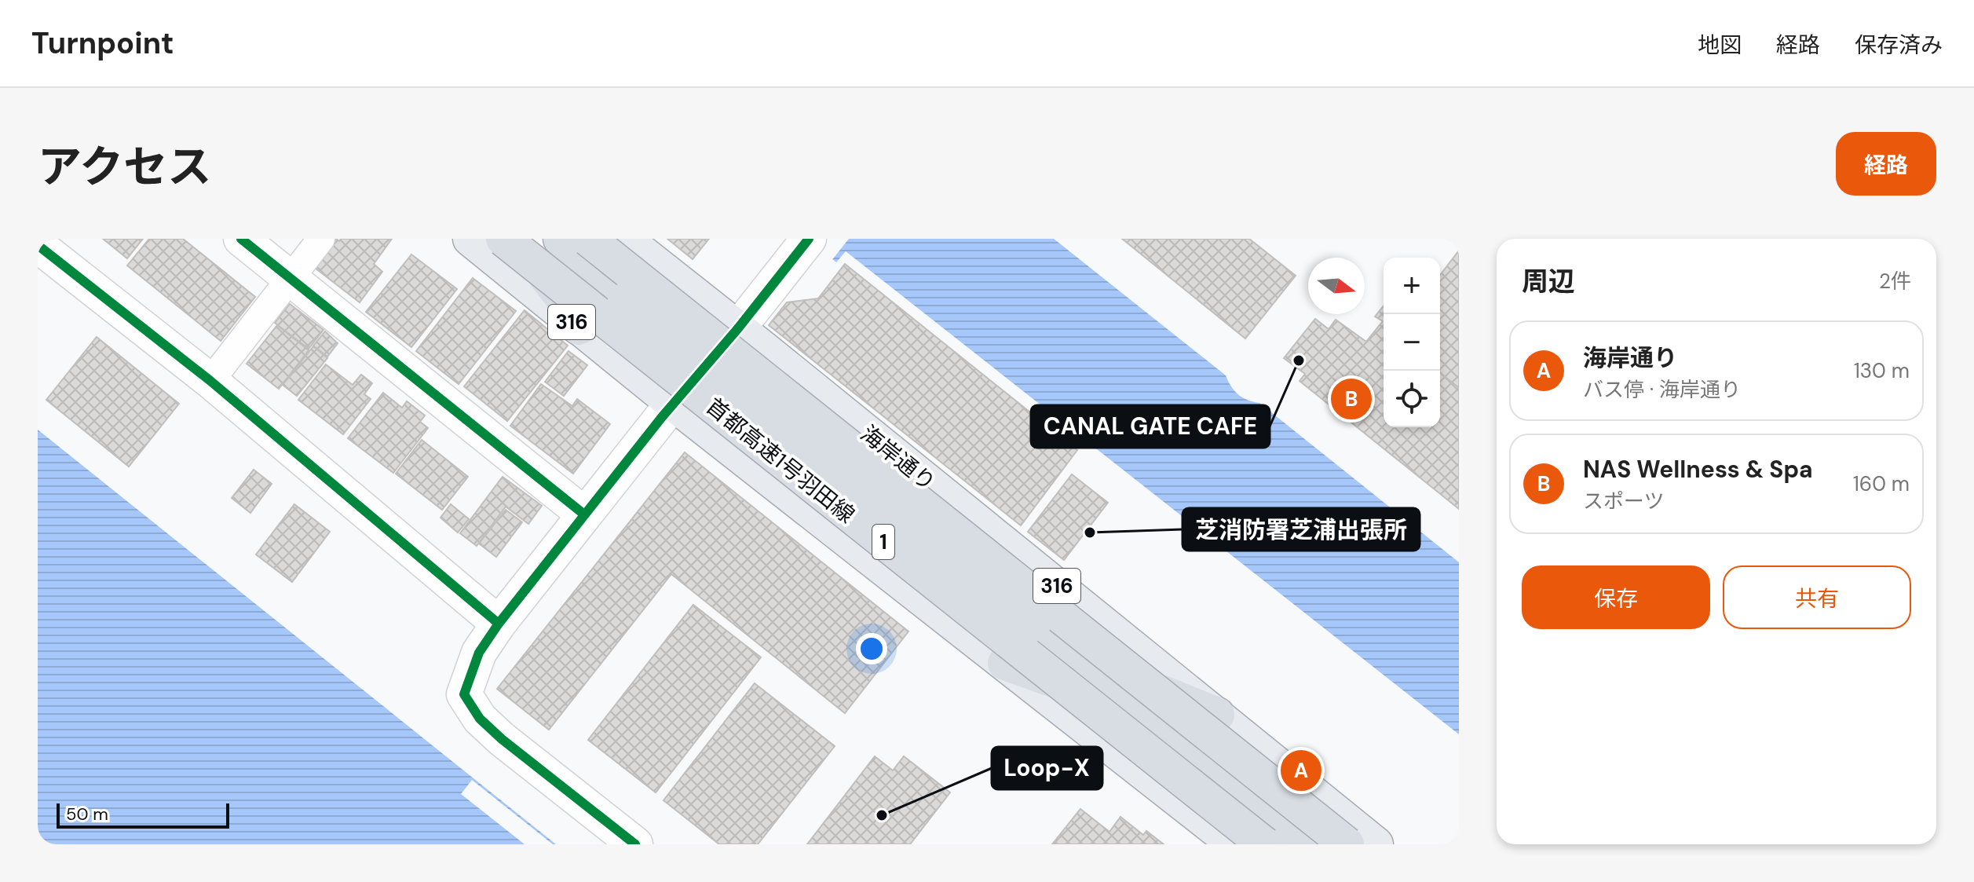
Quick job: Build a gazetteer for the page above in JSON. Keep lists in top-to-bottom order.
{
  "streets": {
    "highway": ["首都高速1号羽田線", "1"],
    "main road": ["316", "海岸通り"]
  },
  "places": ["CANAL GATE CAFE", "芝消防署芝浦出張所", "Loop-X"],
  "scale_bar": "50 m",
  "north": "right",
  "page": {
    "header": "Turnpoint",
    "nav": ["地図", "経路", "保存済み"],
    "title": "アクセス",
    "buttons": [
      "経路",
      ["保存", "共有"]
    ],
    "heading": ["周辺", "2件"],
    "map_buttons": ["+", "−"],
    "list": [
      {
        "mark": "A",
        "name": "海岸通り",
        "note": "バス停 · 海岸通り",
        "value": "130 m"
      },
      {
        "mark": "B",
        "name": "NAS Wellness & Spa",
        "note": "スポーツ",
        "value": "160 m"
      }
    ],
    "pins": ["B", "A"],
    "scale": "50 m"
  }
}
